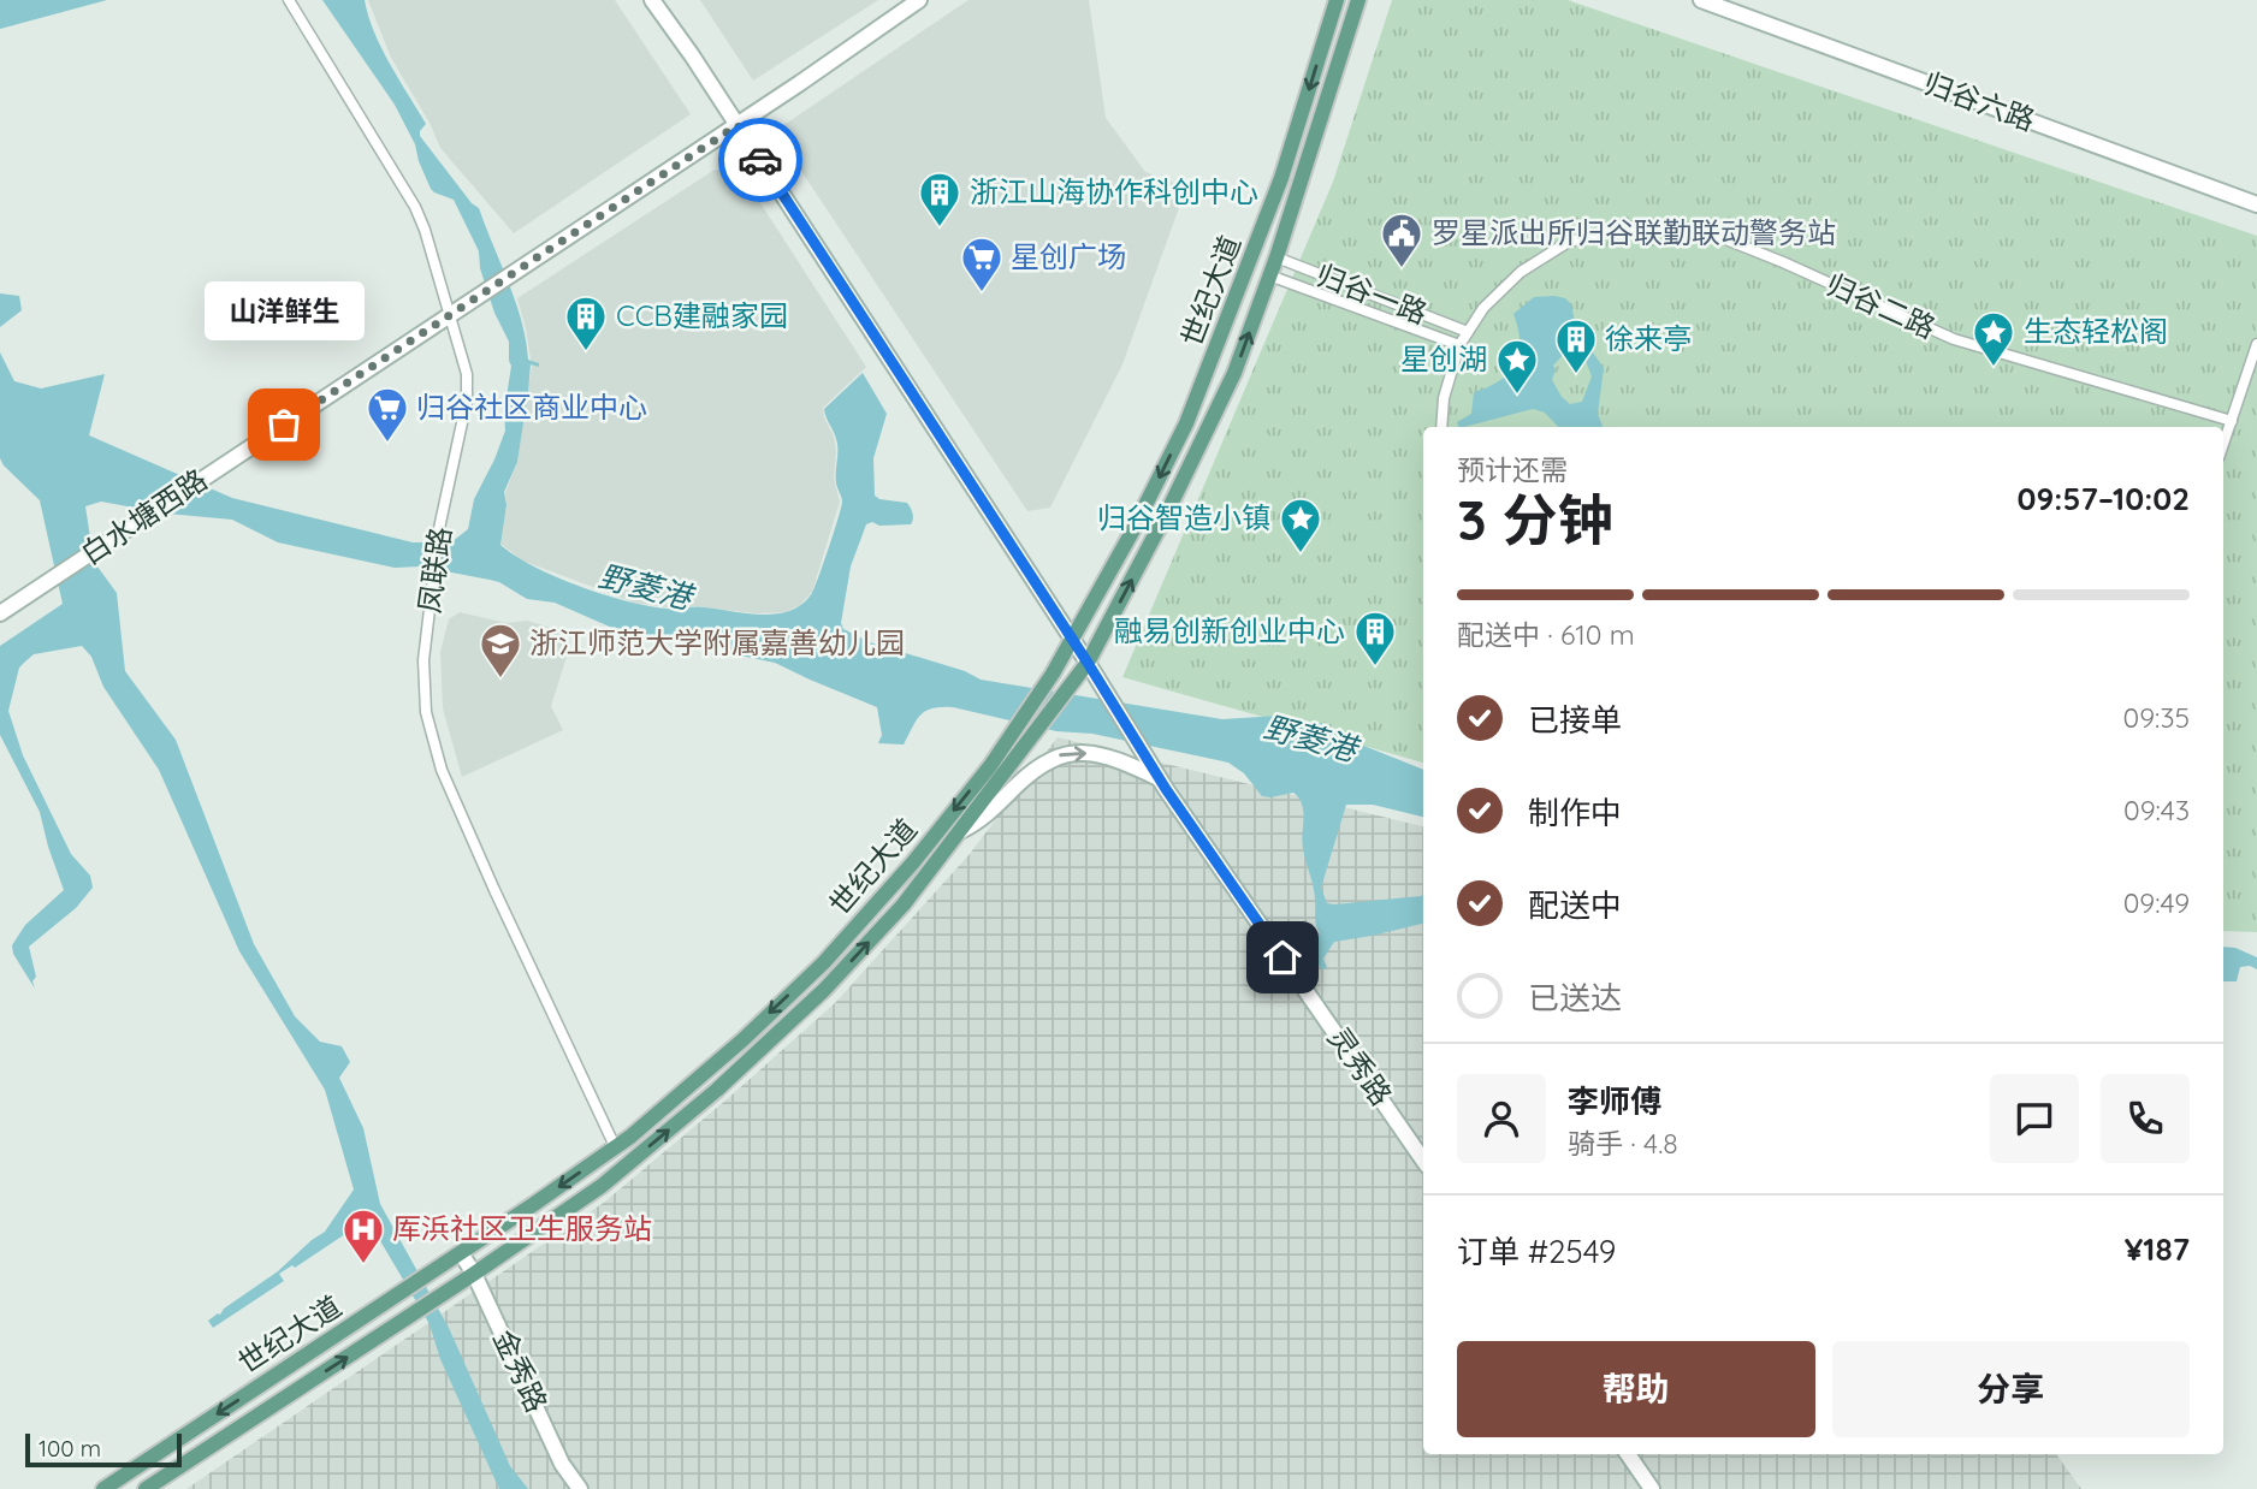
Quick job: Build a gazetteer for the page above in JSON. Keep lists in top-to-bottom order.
{
  "streets": {
    "main road": ["世纪大道"],
    "street": [
      "归谷六路",
      "归谷一路",
      "归谷二路",
      "白水塘西路",
      "凤联路",
      "灵秀路",
      "金秀路"
    ]
  },
  "crossings": [
    ["世纪大道", "归谷一路"],
    ["世纪大道", "凤联路"],
    ["世纪大道", "灵秀路"],
    ["世纪大道", "金秀路"],
    ["归谷一路", "归谷二路"],
    ["白水塘西路", "凤联路"],
    ["白水塘西路", "灵秀路"]
  ],
  "water": ["野菱港"],
  "places": {
    "building": [
      "浙江山海协作科创中心",
      "CCB建融家园",
      "徐来亭",
      "融易创新创业中心"
    ],
    "public building": ["罗星派出所归谷联勤联动警务站"],
    "supermarket": ["星创广场", "归谷社区商业中心"],
    "place": ["生态轻松阁", "星创湖", "归谷智造小镇"],
    "other": ["山洋鲜生"],
    "school or university": ["浙江师范大学附属嘉善幼儿园"],
    "hospital": ["厍浜社区卫生服务站"]
  },
  "scale_bar": "100 m",
  "page": {
    "bubble": "山洋鲜生",
    "heading": ["3 分钟", "预计还需", "09:57–10:02"],
    "panel": [
      "李师傅",
      "骑手 · 4.8",
      "订单 #2549",
      "¥187"
    ],
    "bar": "配送中 · 610 m",
    "list": [
      ["已接单", "09:35"],
      ["制作中", "09:43"],
      ["配送中", "09:49"],
      "已送达"
    ],
    "buttons": ["帮助", "分享"],
    "scale": "100 m"
  }
}
